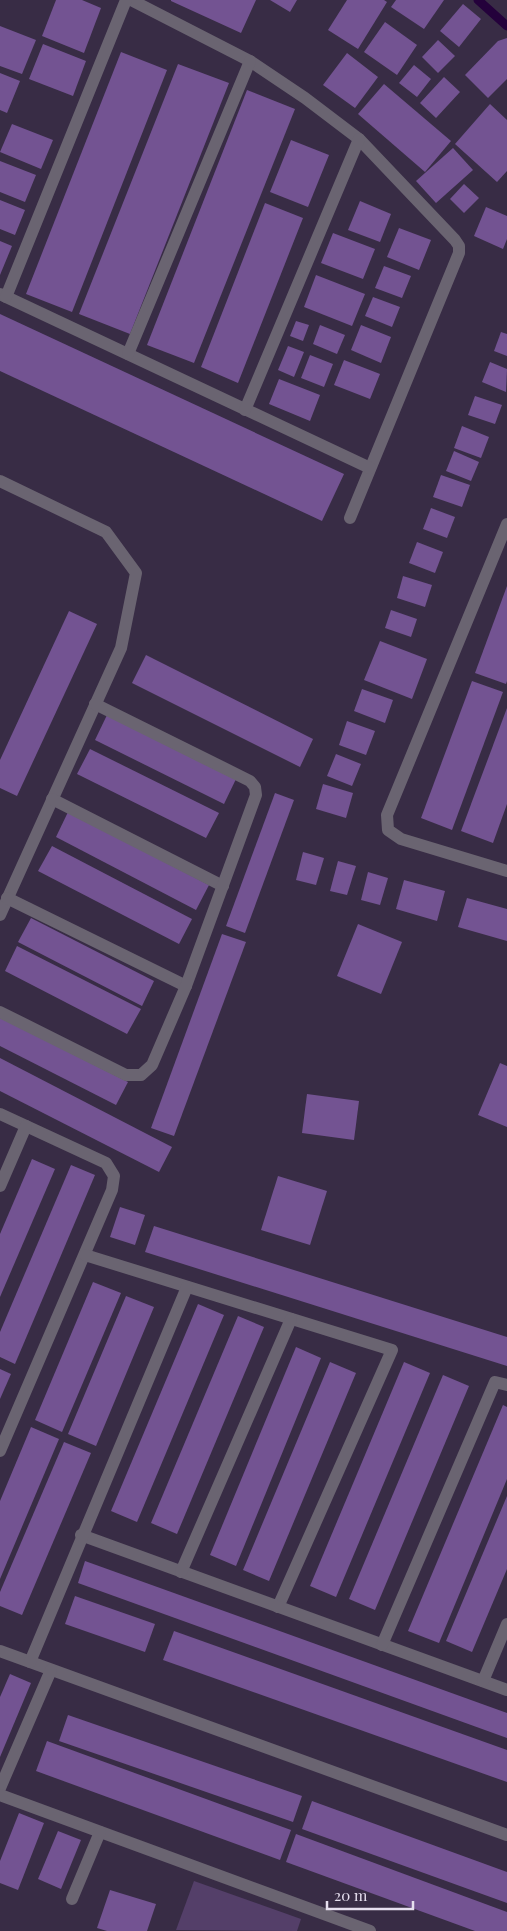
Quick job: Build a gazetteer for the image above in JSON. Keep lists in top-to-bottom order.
{
  "scale_bar": "20 m"
}
